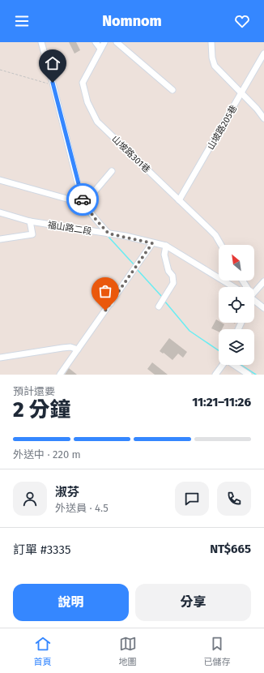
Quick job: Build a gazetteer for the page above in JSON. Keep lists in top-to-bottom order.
{
  "streets": {
    "street": ["山坡路205巷", "山坡路301巷", "福山路二段"]
  },
  "crossings": [
    ["山坡路205巷", "山坡路301巷"]
  ],
  "north": "top left",
  "page": {
    "header": "Nomnom",
    "heading": ["2 分鐘", "預計還要", "11:21–11:26"],
    "panel": [
      "淑芬",
      "外送員 · 4.5",
      "訂單 #3335",
      "NT$665"
    ],
    "bar": "外送中 · 220 m",
    "buttons": ["說明", "分享"],
    "tabs": ["首頁", "地圖", "已儲存"]
  }
}
